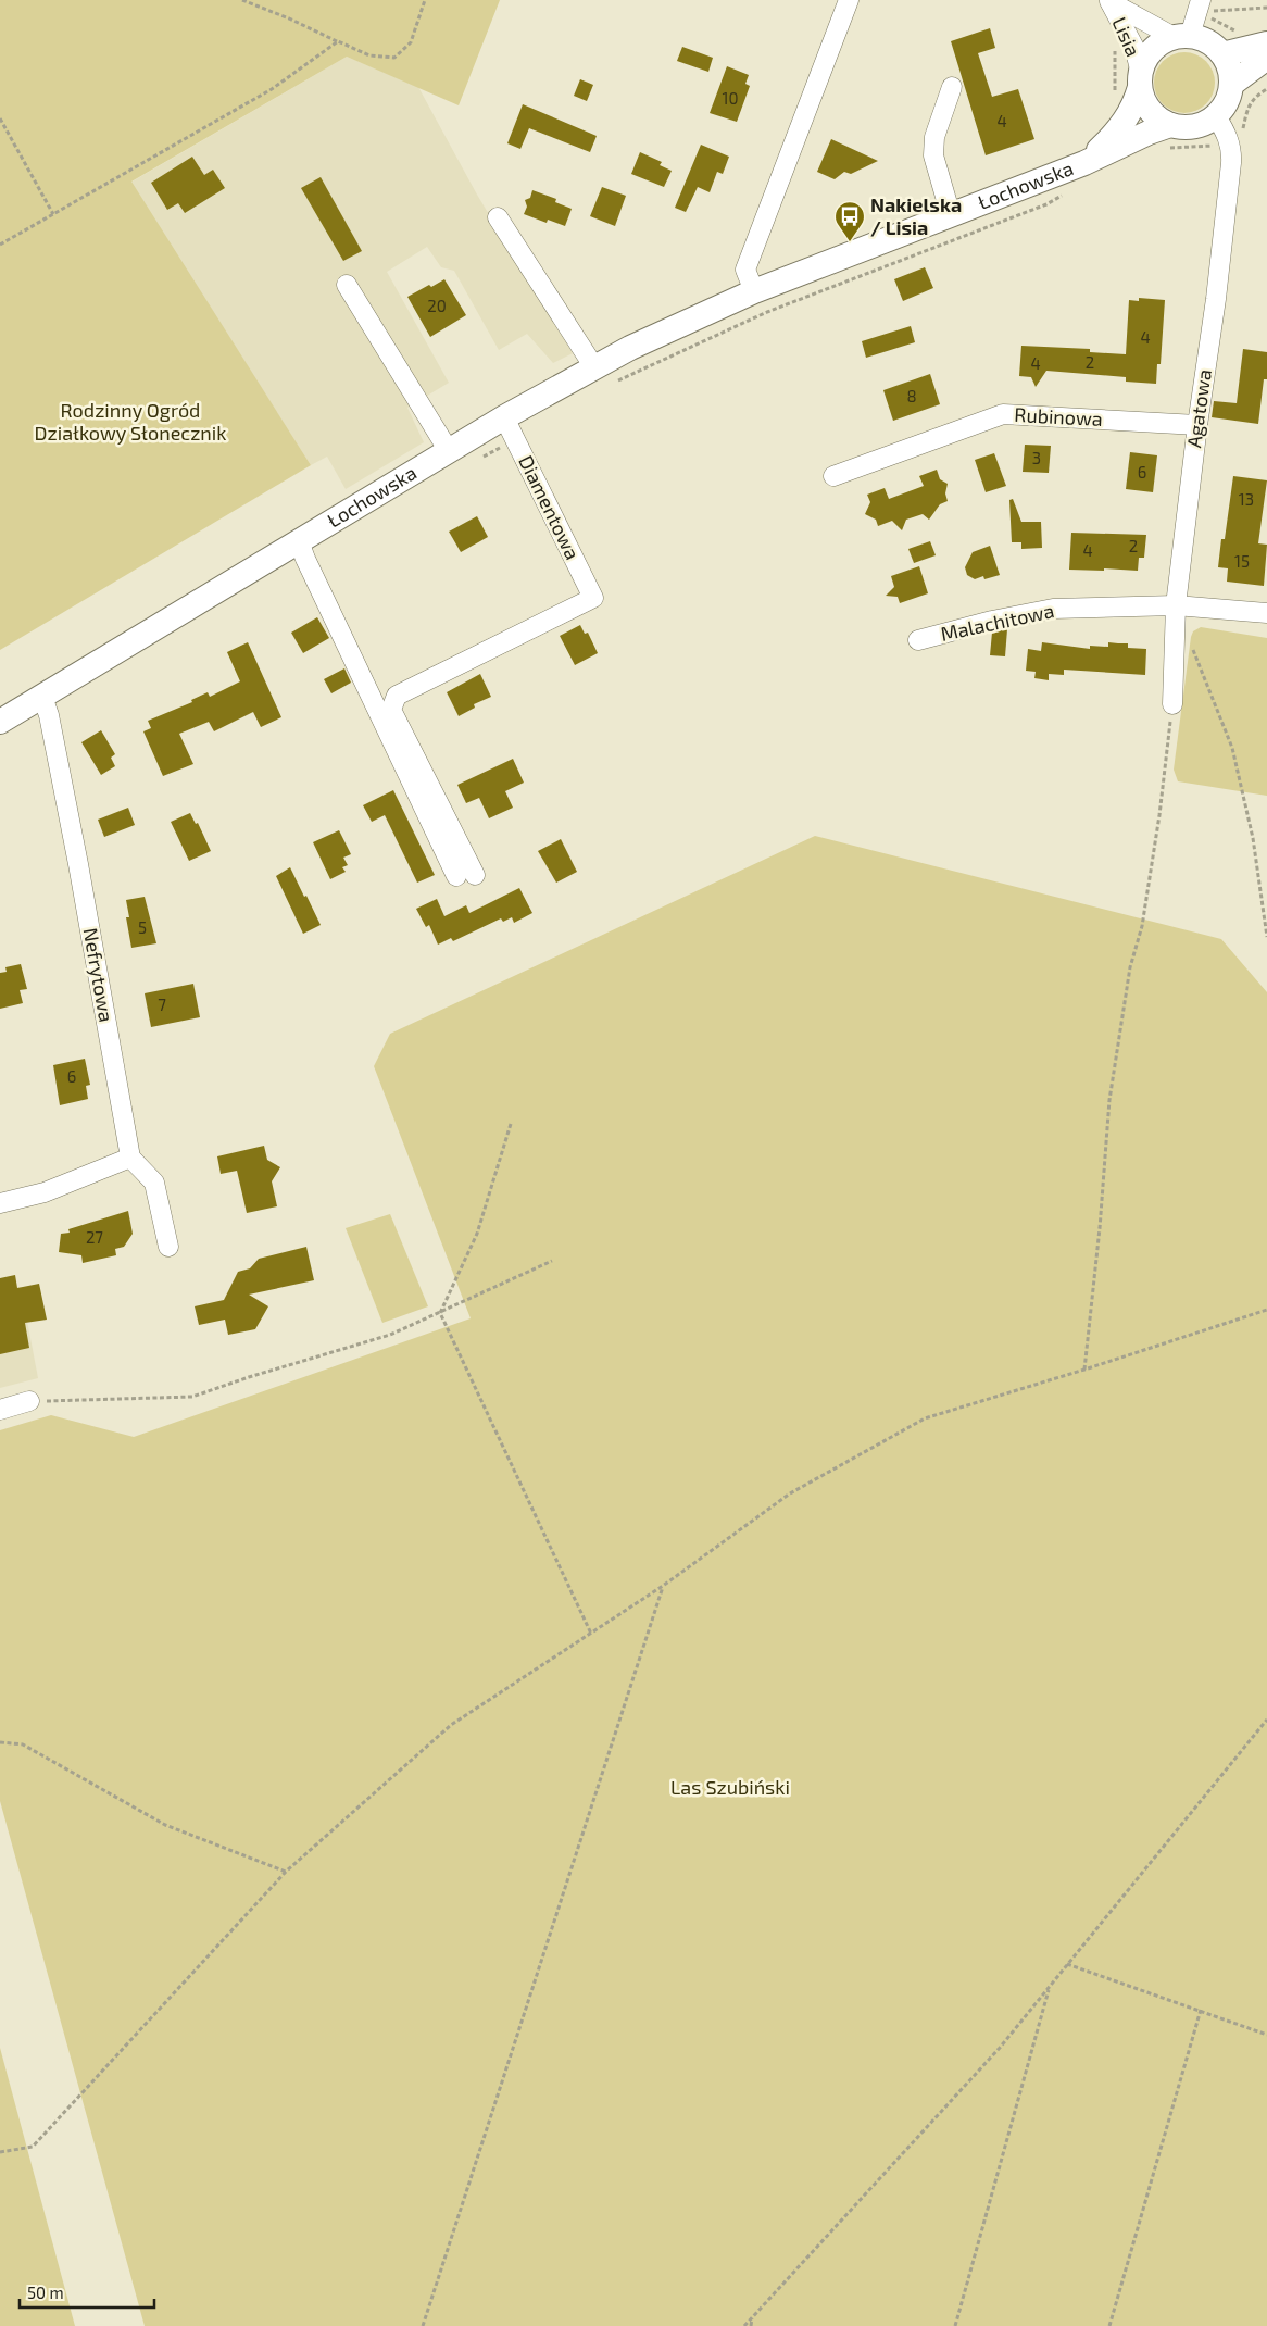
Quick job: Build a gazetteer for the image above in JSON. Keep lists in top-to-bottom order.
{
  "streets": {
    "main road": ["Łochowska"],
    "street": [
      "Lisia",
      "Agatowa",
      "Rubinowa",
      "Diamentowa",
      "Malachitowa",
      "Nefrytowa"
    ]
  },
  "crossings": [
    ["Lisia", "Łochowska"],
    ["Lisia", "Agatowa"],
    ["Łochowska", "Agatowa"],
    ["Łochowska", "Diamentowa"],
    ["Łochowska", "Nefrytowa"],
    ["Agatowa", "Rubinowa"],
    ["Agatowa", "Malachitowa"]
  ],
  "parks": ["Rodzinny Ogród Działkowy Słonecznik", "Las Szubiński"],
  "places": {
    "bus stop": ["Nakielska / Lisia"]
  },
  "house_numbers": [
    "10",
    "4",
    "20",
    "4",
    "2",
    "4",
    "8",
    "3",
    "6",
    "13",
    "2",
    "4",
    "15",
    "5",
    "7",
    "6",
    "27"
  ],
  "scale_bar": "50 m"
}
